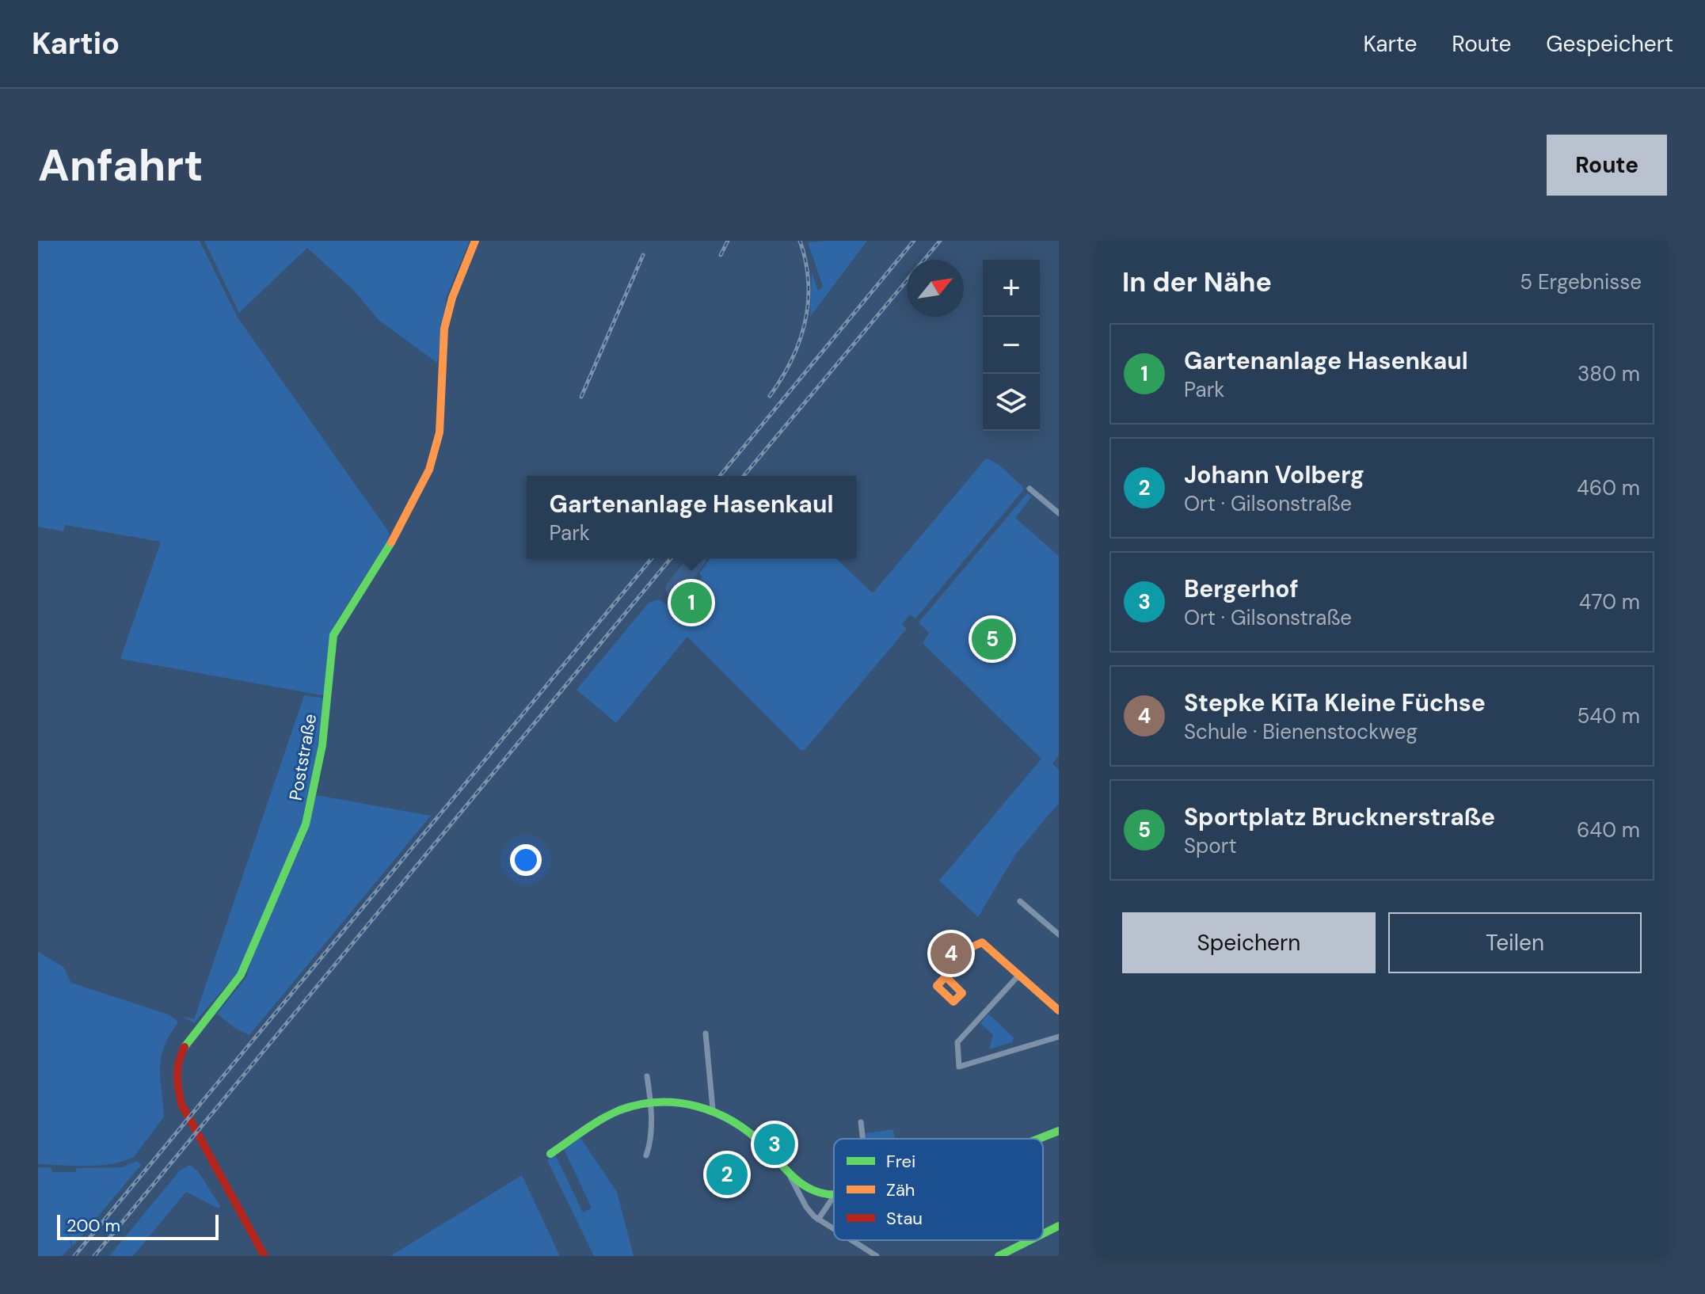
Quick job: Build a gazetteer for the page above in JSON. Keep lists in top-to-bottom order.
{
  "streets": {
    "street": ["Poststraße"]
  },
  "legend": ["Frei", "Zäh", "Stau"],
  "scale_bar": "200 m",
  "north": "top right",
  "page": {
    "header": "Kartio",
    "nav": ["Karte", "Route", "Gespeichert"],
    "buttons": [
      "Route",
      ["Speichern", "Teilen"]
    ],
    "title": "Anfahrt",
    "heading": ["In der Nähe", "5 Ergebnisse"],
    "map_buttons": ["+", "−"],
    "list": [
      {
        "mark": "1",
        "name": "Gartenanlage Hasenkaul",
        "note": "Park",
        "value": "380 m"
      },
      {
        "mark": "2",
        "name": "Johann Volberg",
        "note": "Ort · Gilsonstraße",
        "value": "460 m"
      },
      {
        "mark": "3",
        "name": "Bergerhof",
        "note": "Ort · Gilsonstraße",
        "value": "470 m"
      },
      {
        "mark": "4",
        "name": "Stepke KiTa Kleine Füchse",
        "note": "Schule · Bienenstockweg",
        "value": "540 m"
      },
      {
        "mark": "5",
        "name": "Sportplatz Brucknerstraße",
        "note": "Sport",
        "value": "640 m"
      }
    ],
    "popup": ["Gartenanlage Hasenkaul", "Park"],
    "pins": [
      "1",
      "5",
      "4",
      "3",
      "2"
    ],
    "scale": "200 m"
  }
}
